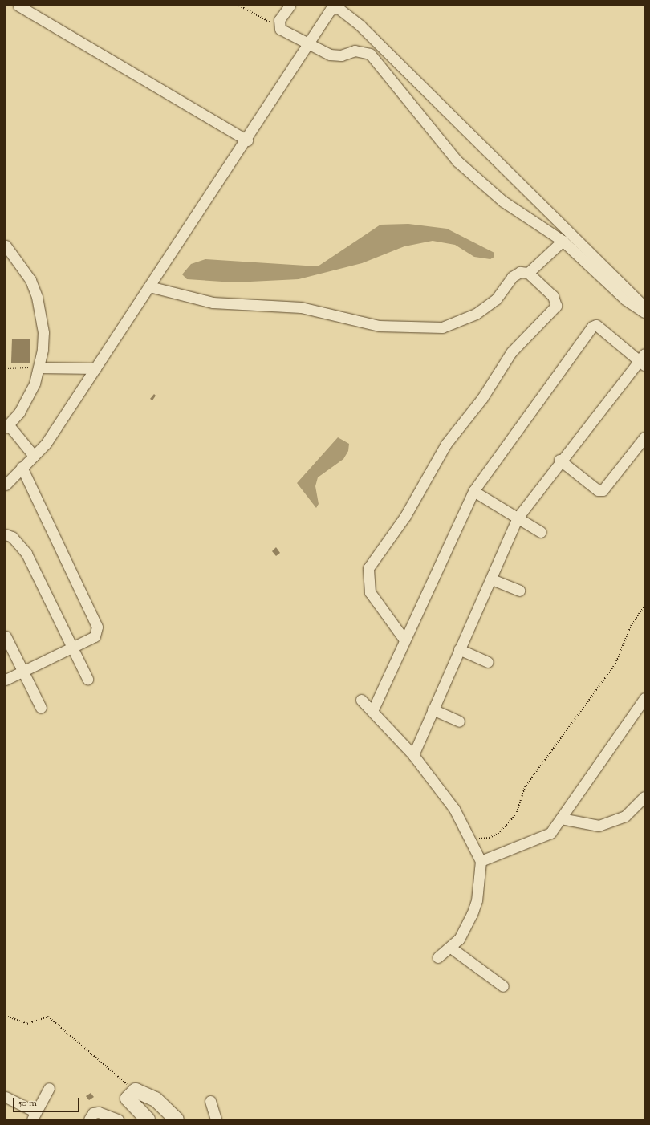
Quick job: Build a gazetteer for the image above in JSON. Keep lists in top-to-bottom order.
{
  "scale_bar": "50 m"
}
